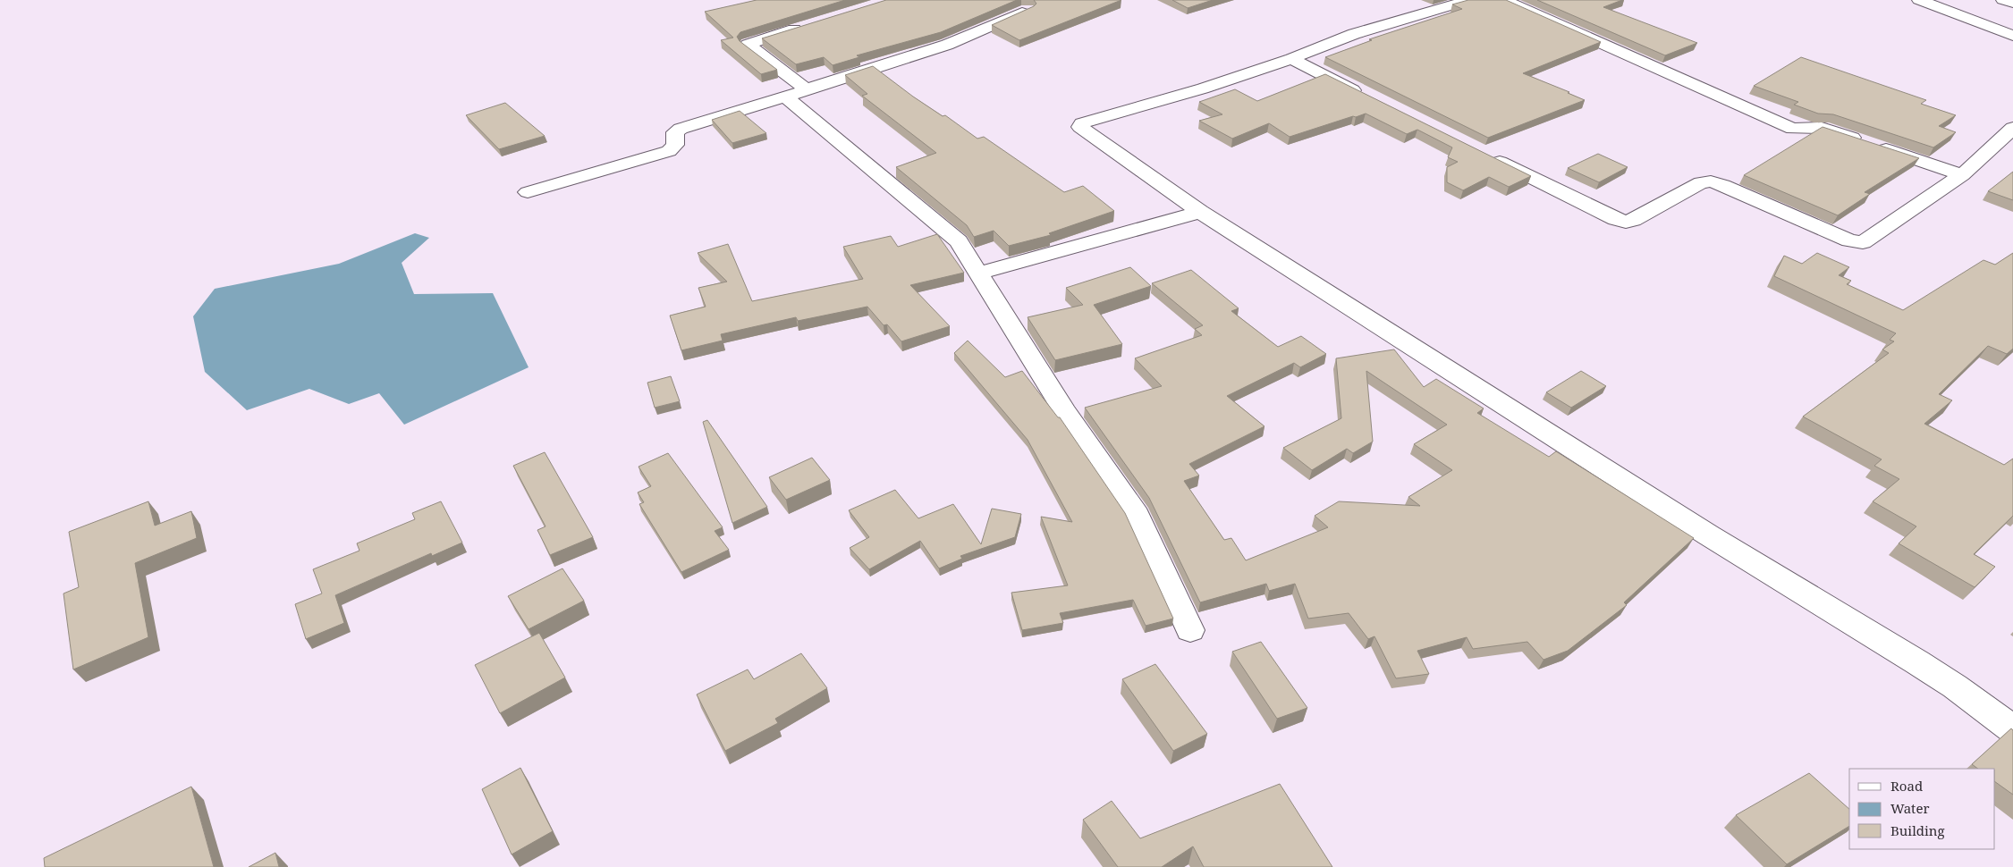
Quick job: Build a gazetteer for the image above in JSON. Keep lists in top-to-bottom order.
{
  "legend": ["Road", "Water", "Building"]
}
